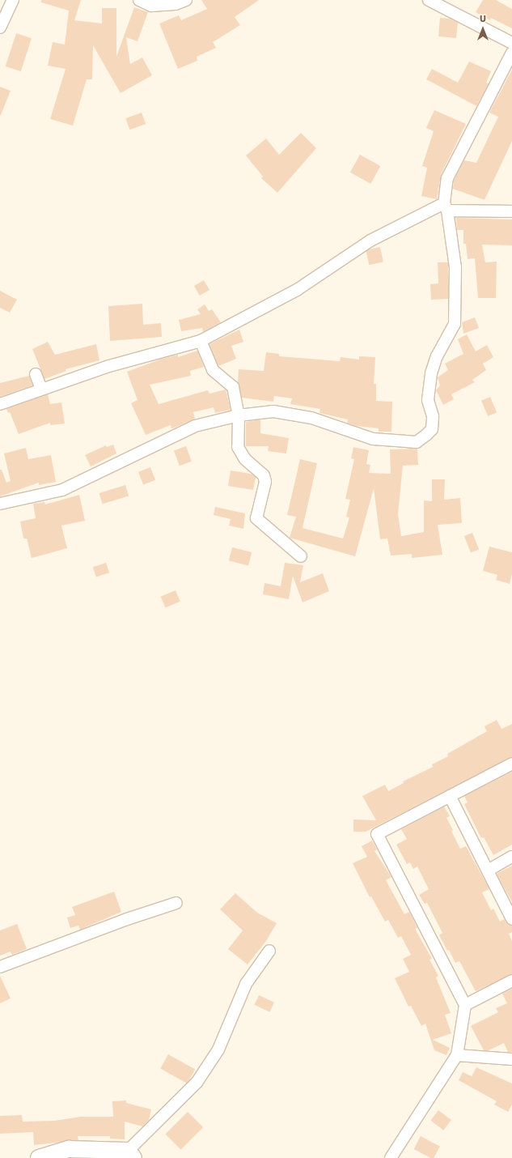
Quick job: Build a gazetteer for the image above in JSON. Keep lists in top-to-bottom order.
{
  "north": "top"
}
